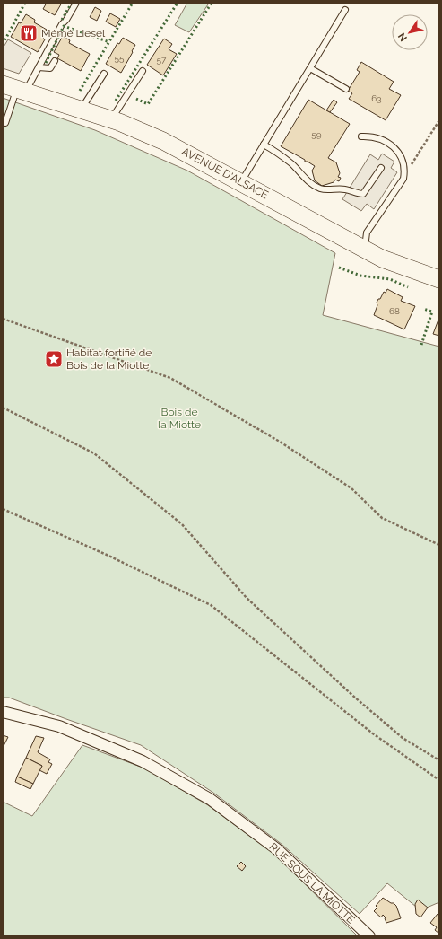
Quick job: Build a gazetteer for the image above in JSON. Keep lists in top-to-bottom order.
{
  "streets": {
    "main road": ["AVENUE D'ALSACE"],
    "street": ["RUE SOUS LA MIOTTE"]
  },
  "parks": ["Bois de la Miotte"],
  "places": {
    "restaurant": ["Mémé Liesel"],
    "place": ["Habitat fortifié de Bois de la Miotte"]
  },
  "house_numbers": [
    "55",
    "57",
    "63",
    "59",
    "68"
  ],
  "north": "bottom left"
}
